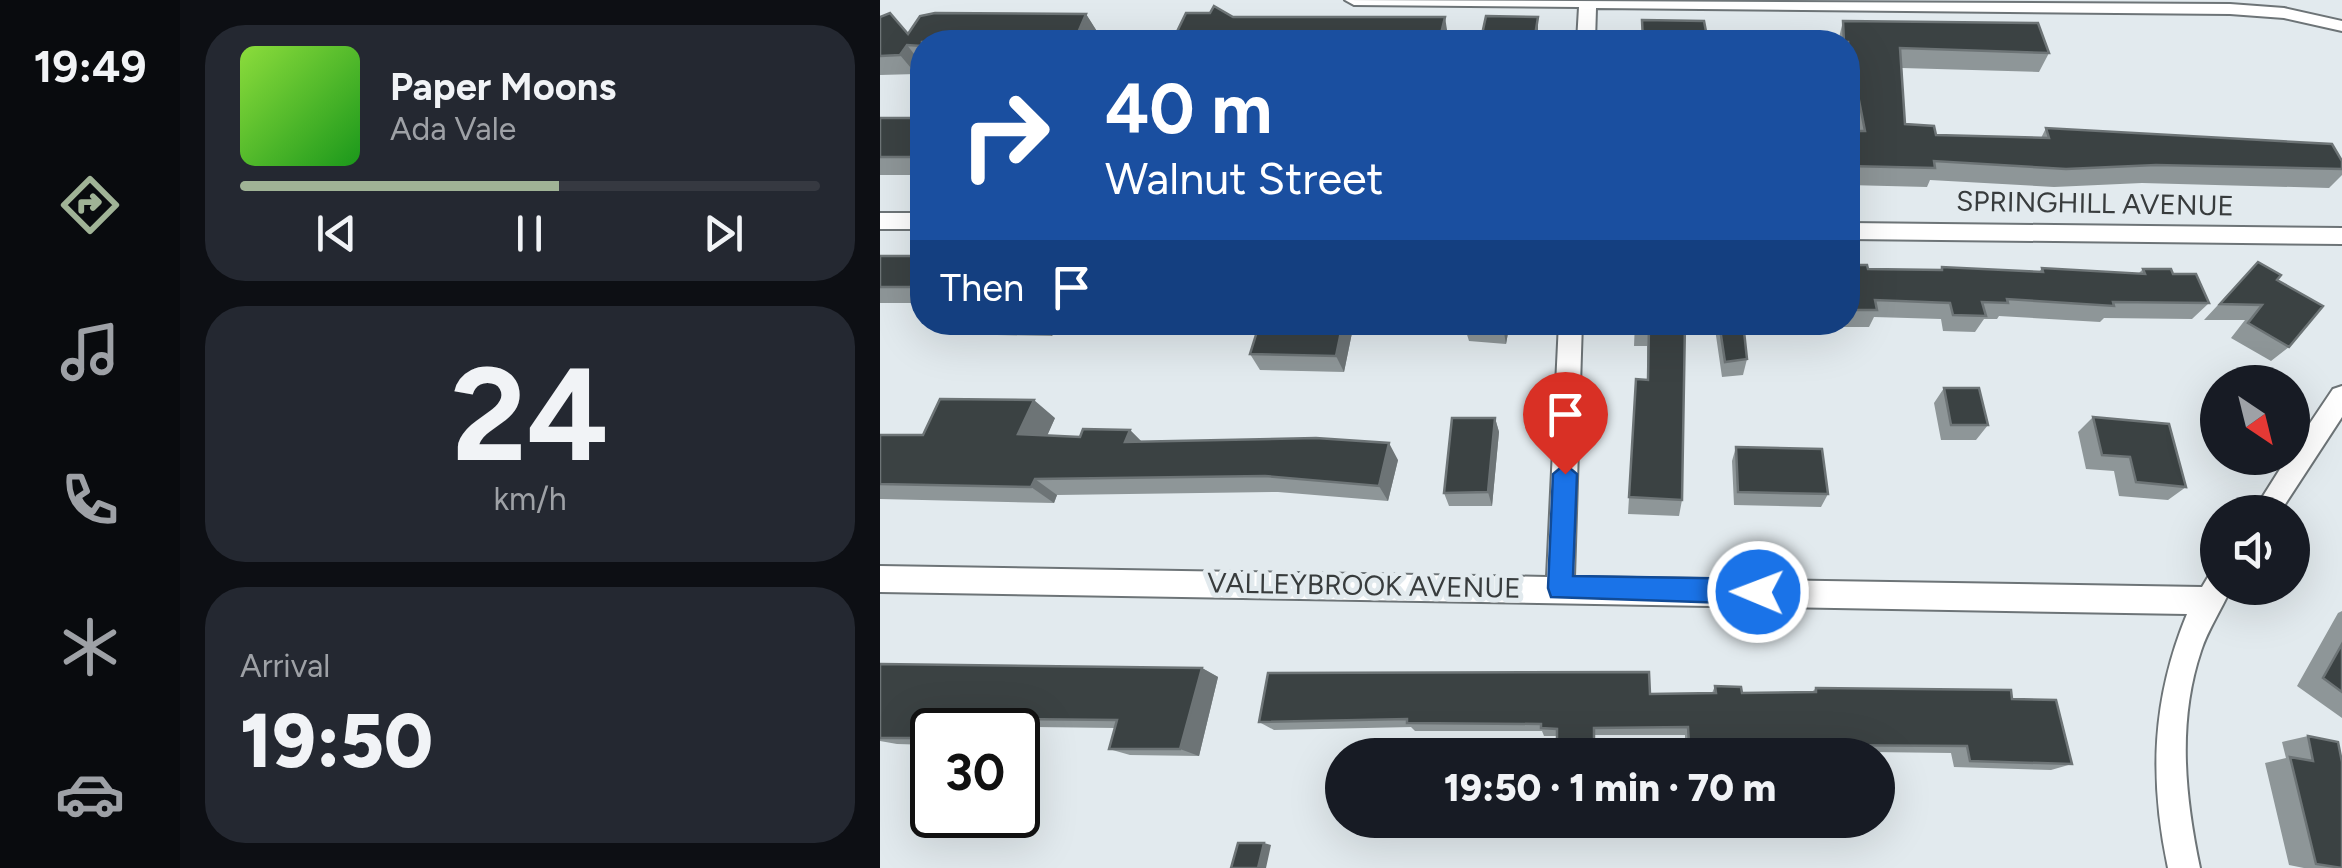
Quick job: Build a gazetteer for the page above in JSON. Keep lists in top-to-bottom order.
{
  "streets": {
    "street": ["SPRINGHILL AVENUE", "VALLEYBROOK AVENUE"]
  },
  "north": "bottom right",
  "page": {
    "tabs": "19:49",
    "turn": ["40 m", "Walnut Street"],
    "song": ["Paper Moons", "Ada Vale"],
    "then": "Then",
    "tile": [
      ["24", "km/h"],
      ["Arrival", "19:50"]
    ],
    "limit": "30",
    "trip": "19:50 · 1 min · 70 m"
  }
}
